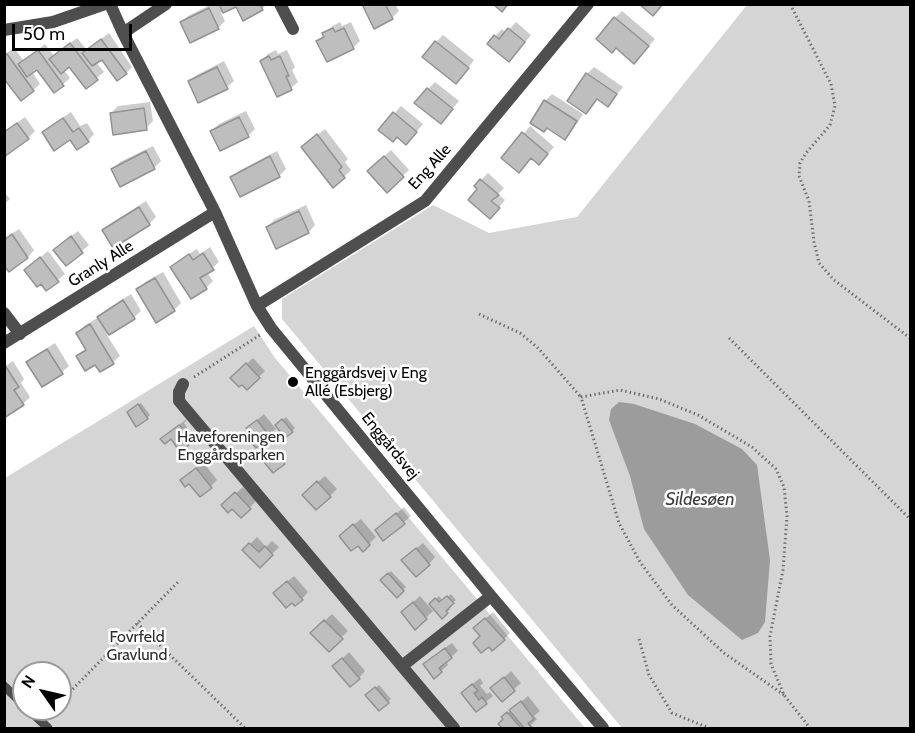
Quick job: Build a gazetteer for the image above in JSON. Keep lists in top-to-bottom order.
{
  "streets": {
    "street": ["Eng Alle", "Granly Alle", "Enggårdsvej"]
  },
  "crossings": [
    ["Eng Alle", "Enggårdsvej"],
    ["Granly Alle", "Enggårdsvej"]
  ],
  "water": ["Sildesøen"],
  "parks": ["Haveforeningen Enggårdsparken", "Fovrfeld Gravlund"],
  "places": ["Enggårdsvej v Eng Allé (Esbjerg)"],
  "scale_bar": "50 m",
  "north": "top left"
}
